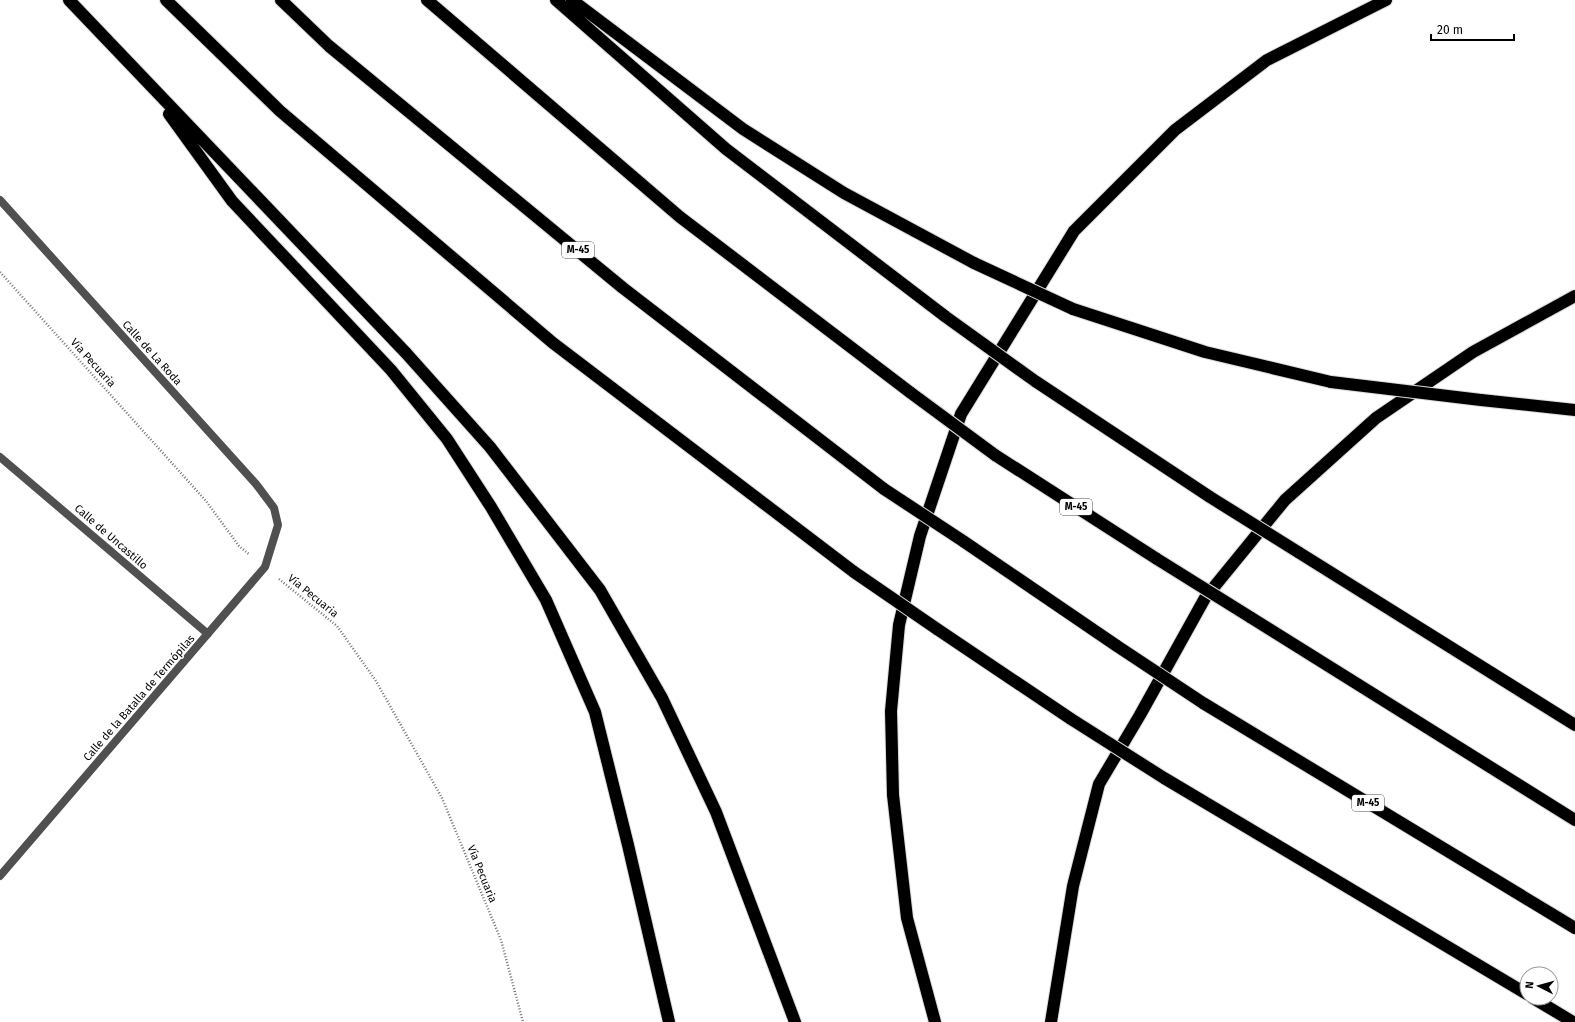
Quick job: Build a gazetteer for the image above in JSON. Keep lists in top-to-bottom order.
{
  "streets": {
    "highway": ["M-45"],
    "street": ["Calle de La Roda", "Calle de Uncastillo", "Calle de la Batalla de Termópilas"],
    "path": ["Vía Pecuaria"]
  },
  "crossings": [
    ["Calle de La Roda", "Calle de la Batalla de Termópilas"],
    ["Vía Pecuaria", "Calle de la Batalla de Termópilas"],
    ["Calle de Uncastillo", "Calle de la Batalla de Termópilas"]
  ],
  "scale_bar": "20 m",
  "north": "left"
}
